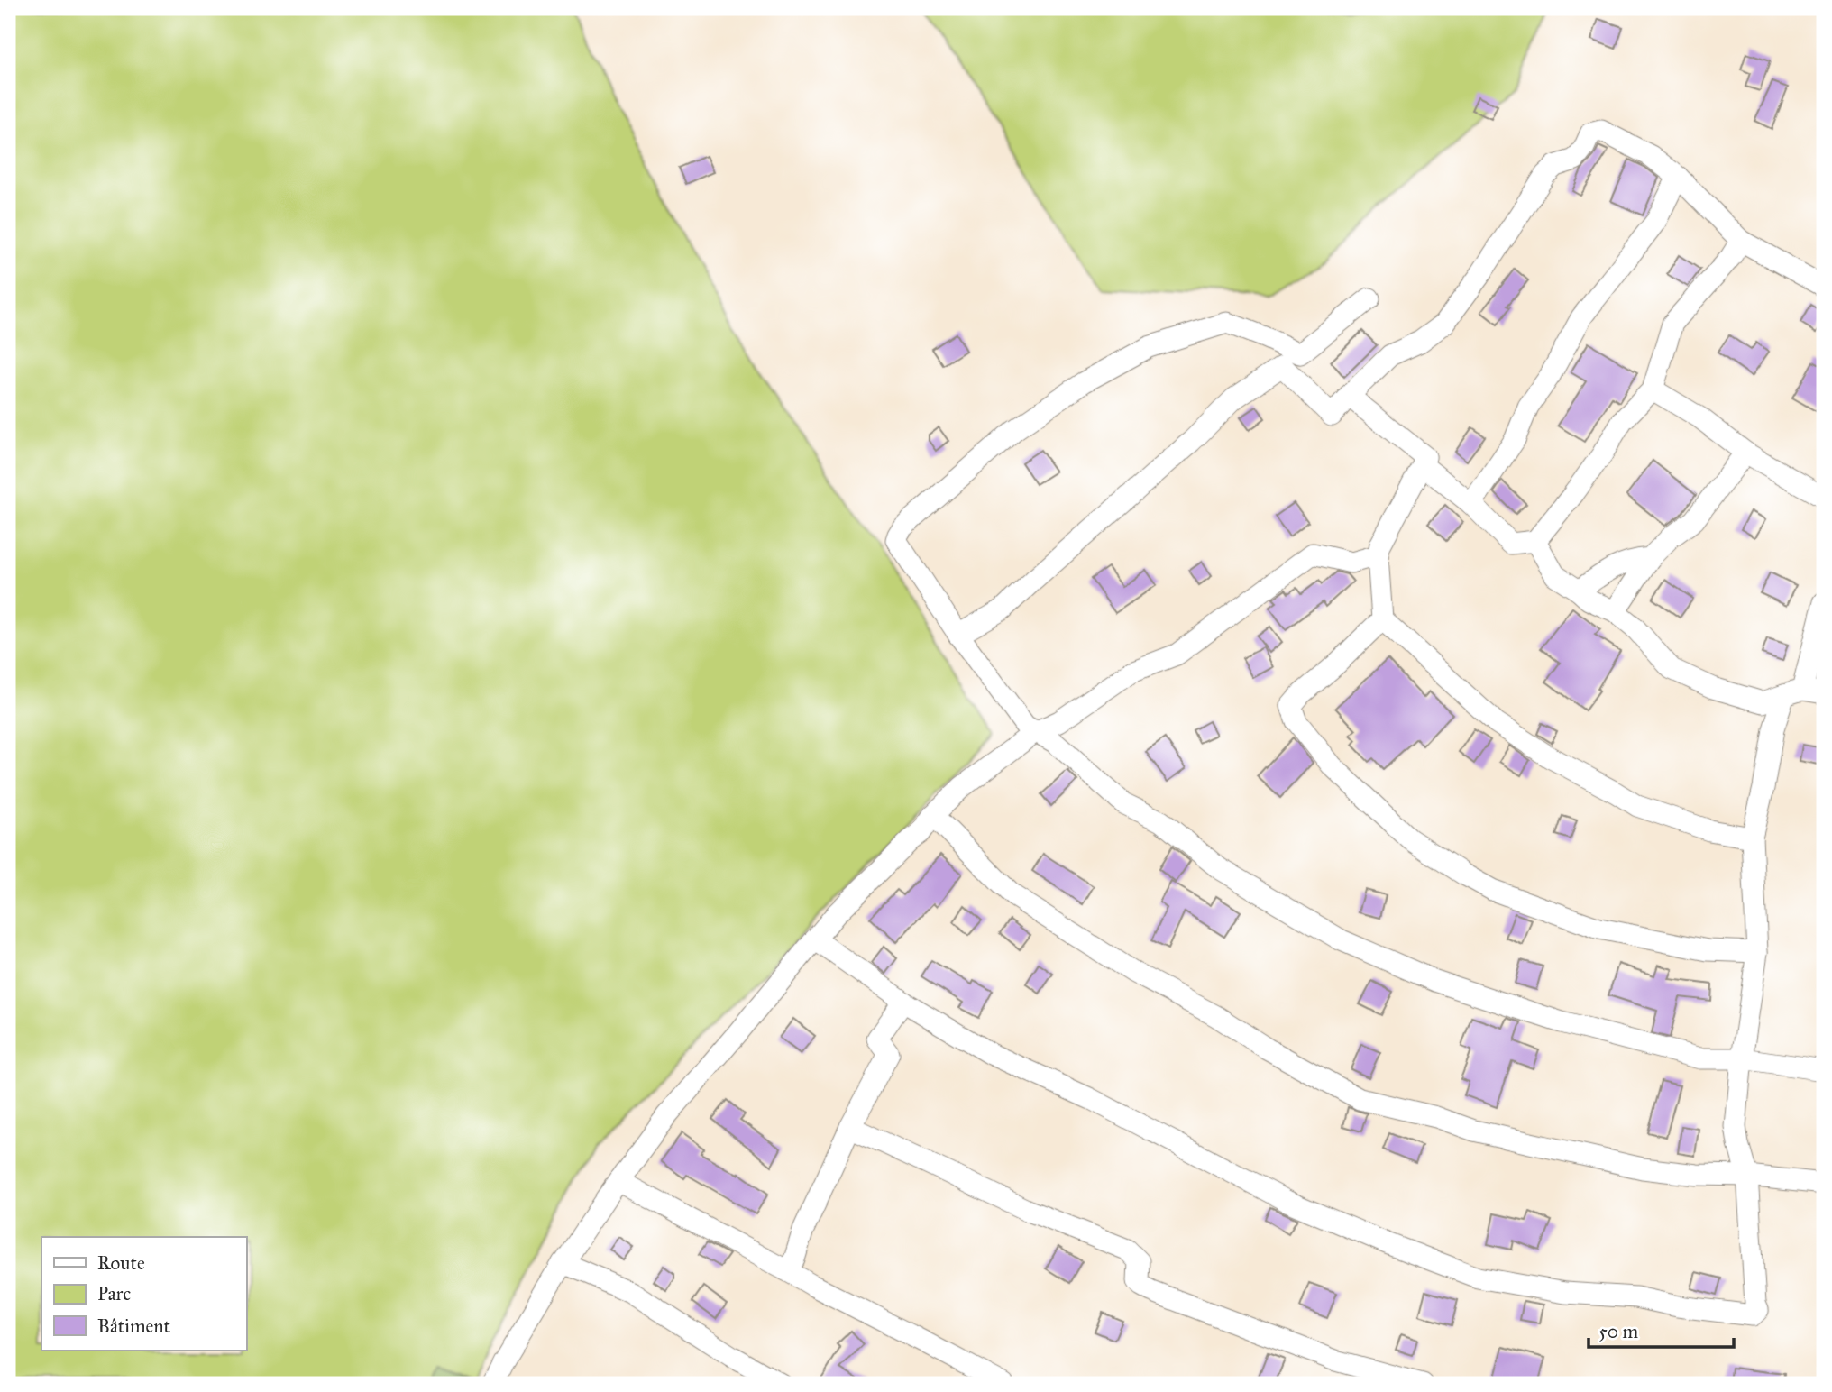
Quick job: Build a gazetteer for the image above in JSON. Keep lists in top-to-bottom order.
{
  "legend": ["Route", "Parc", "Bâtiment"],
  "scale_bar": "50 m"
}
